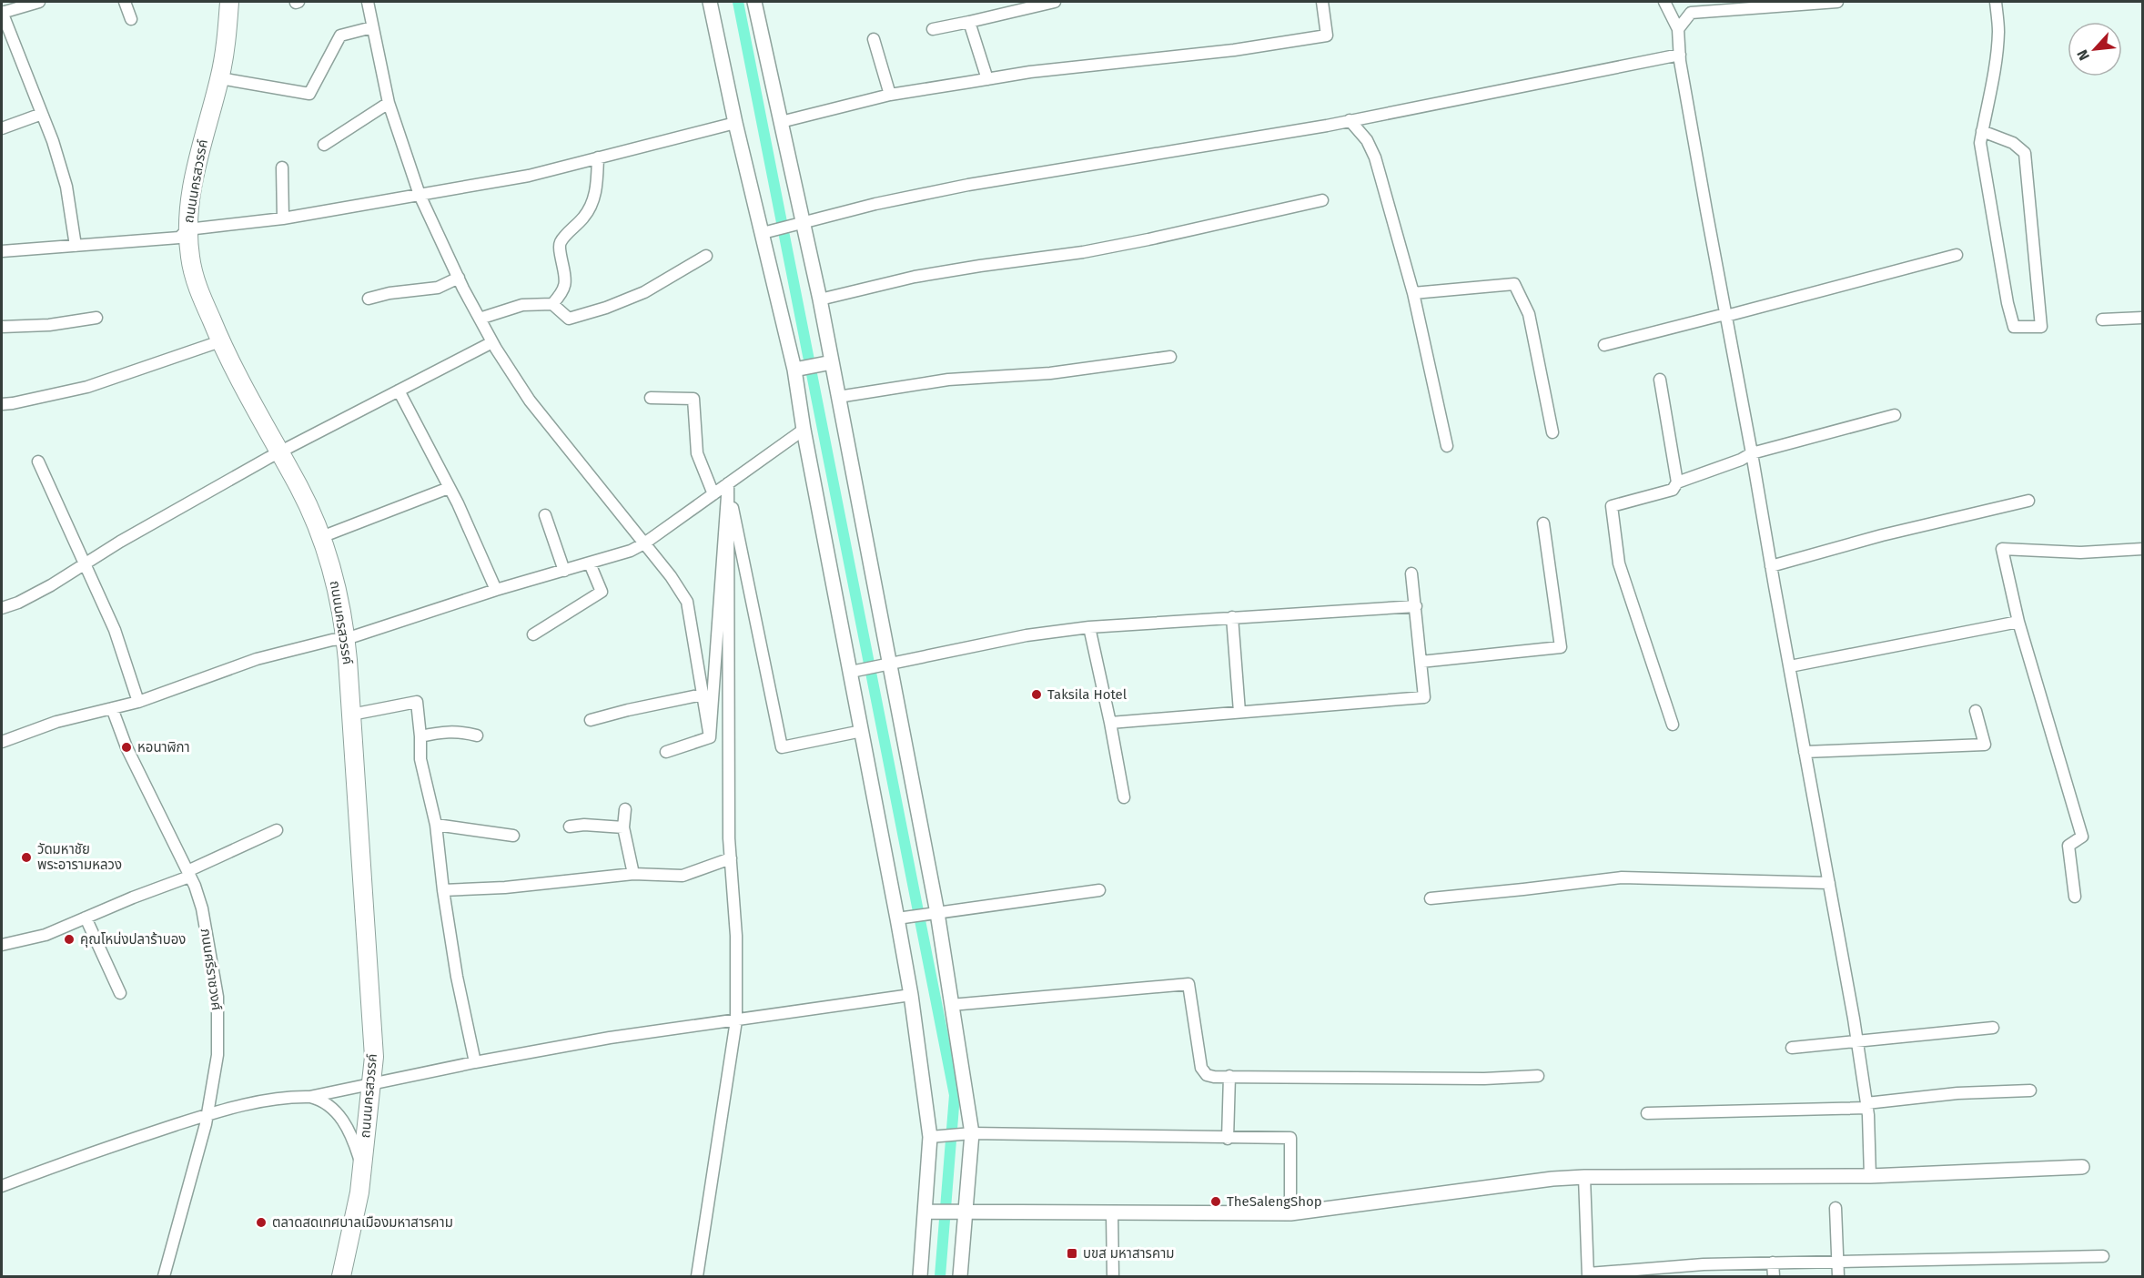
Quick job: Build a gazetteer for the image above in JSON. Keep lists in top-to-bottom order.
{
  "streets": {
    "main road": ["ถนนนครสวรรค์"],
    "street": ["ภนนศรีราชวงศ์"]
  },
  "places": {
    "other": [
      "Taksila Hotel",
      "หอนาฬิกา",
      "วัดมหาชัย พระอารามหลวง",
      "คุณโหน่งปลาร้าบอง",
      "TheSalengShop",
      "ตลาดสดเทศบาลเมืองมหาสารคาม"
    ],
    "transit": ["บขส มหาสารคาม"]
  },
  "north": "bottom left"
}
